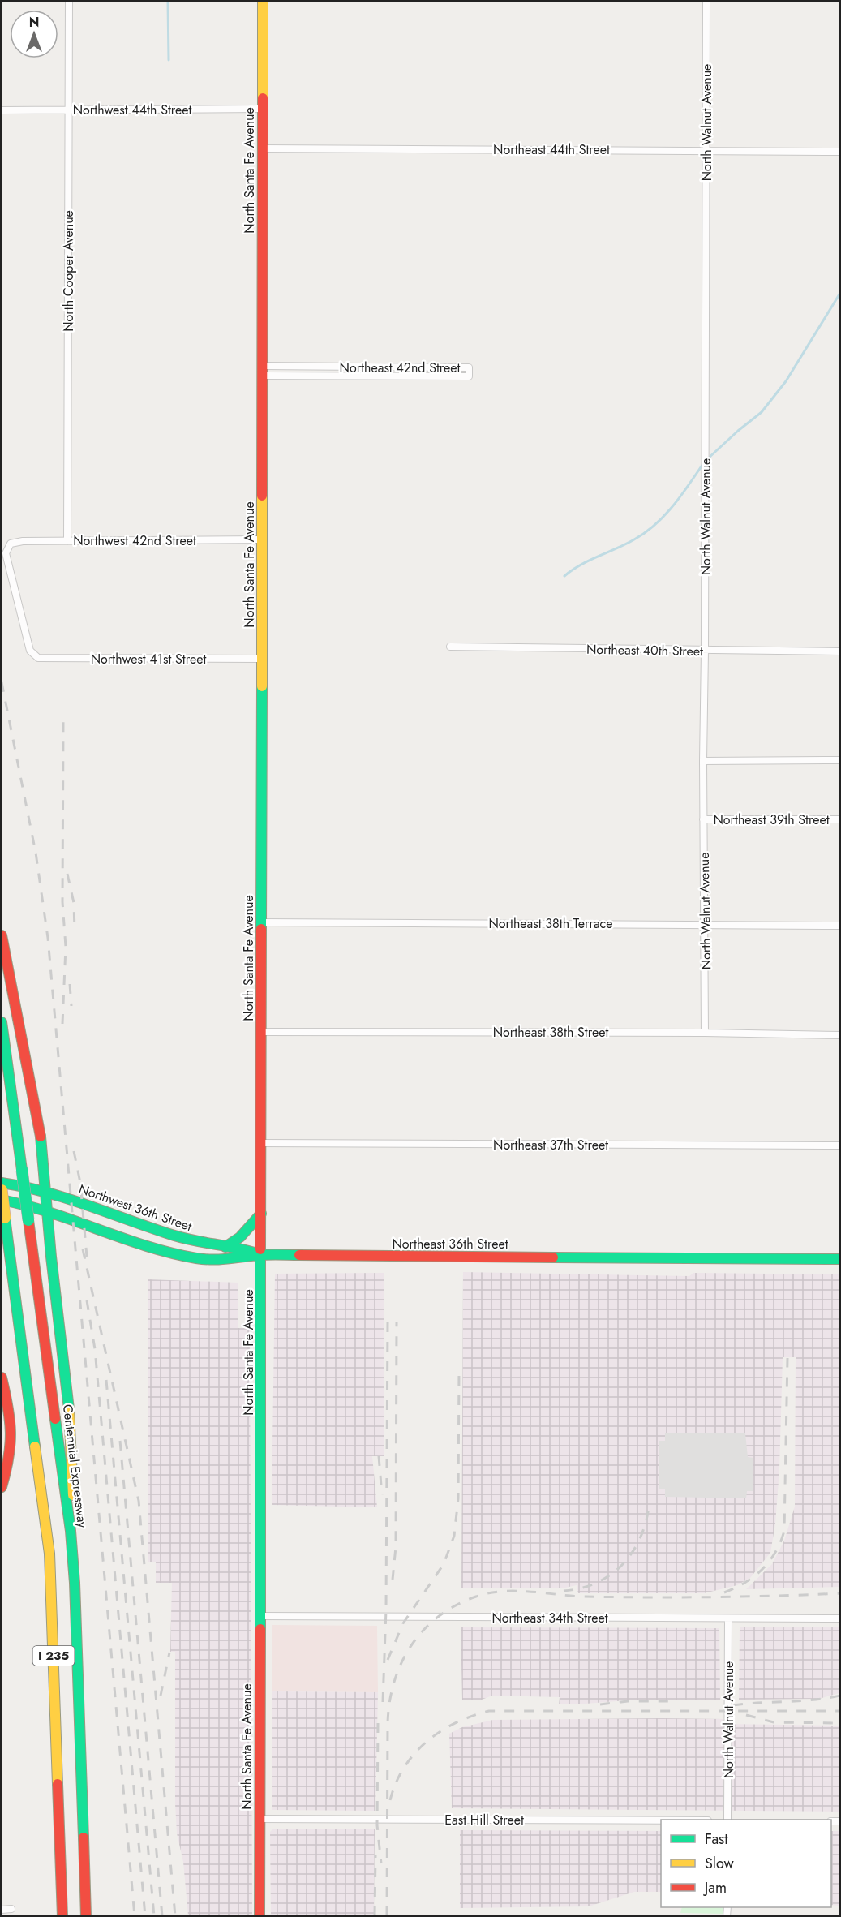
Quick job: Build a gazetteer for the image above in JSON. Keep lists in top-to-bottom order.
{
  "streets": {
    "main road": [
      "North Santa Fe Avenue",
      "Northwest 36th Street",
      "Northeast 36th Street",
      "Centennial Expressway",
      "I 235"
    ],
    "street": [
      "Northwest 44th Street",
      "North Walnut Avenue",
      "Northeast 44th Street",
      "North Cooper Avenue",
      "Northeast 42nd Street",
      "Northwest 42nd Street",
      "Northeast 40th Street",
      "Northwest 41st Street",
      "Northeast 39th Street",
      "Northeast 38th Terrace",
      "Northeast 38th Street",
      "Northeast 37th Street",
      "Northeast 34th Street",
      "East Hill Street"
    ]
  },
  "crossings": [
    ["Northwest 44th Street", "North Santa Fe Avenue"],
    ["Northwest 44th Street", "North Cooper Avenue"],
    ["North Walnut Avenue", "Northeast 44th Street"],
    ["North Walnut Avenue", "Northeast 40th Street"],
    ["North Walnut Avenue", "Northeast 39th Street"],
    ["North Walnut Avenue", "Northeast 38th Terrace"],
    ["North Walnut Avenue", "Northeast 38th Street"],
    ["North Walnut Avenue", "Northeast 34th Street"],
    ["Northeast 44th Street", "North Santa Fe Avenue"],
    ["North Santa Fe Avenue", "Northeast 42nd Street"],
    ["North Santa Fe Avenue", "Northwest 42nd Street"],
    ["North Santa Fe Avenue", "Northwest 41st Street"],
    ["North Santa Fe Avenue", "Northeast 38th Terrace"],
    ["North Santa Fe Avenue", "Northeast 38th Street"],
    ["North Santa Fe Avenue", "Northeast 37th Street"],
    ["North Santa Fe Avenue", "Northwest 36th Street"],
    ["North Santa Fe Avenue", "Northeast 36th Street"],
    ["North Santa Fe Avenue", "Northeast 34th Street"],
    ["North Santa Fe Avenue", "East Hill Street"],
    ["North Cooper Avenue", "Northwest 42nd Street"],
    ["Northwest 42nd Street", "Northwest 41st Street"],
    ["Northwest 36th Street", "Northeast 36th Street"]
  ],
  "legend": ["Fast", "Slow", "Jam"],
  "north": "top"
}
